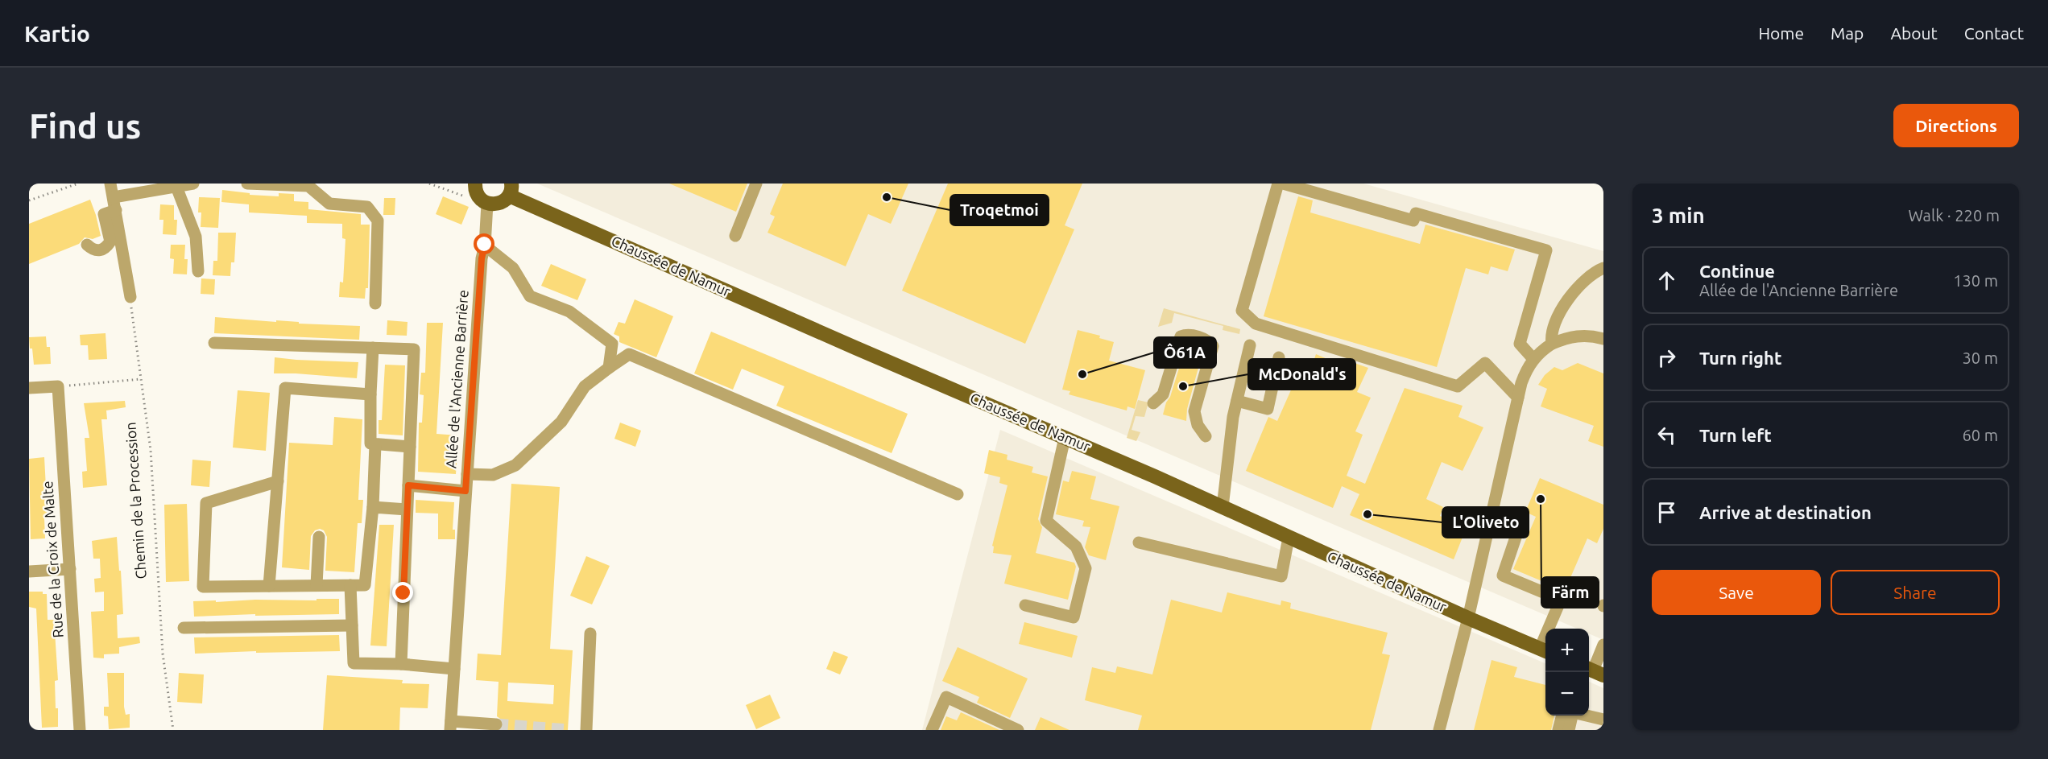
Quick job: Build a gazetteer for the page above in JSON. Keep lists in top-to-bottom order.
{
  "streets": {
    "main road": ["Chaussée de Namur"],
    "street": ["Allée de l'Ancienne Barrière", "Rue de la Croix de Malte"],
    "path": ["Chemin de la Procession"]
  },
  "places": [
    "Troqetmoi",
    "Ô61A",
    "McDonald's",
    "Färm",
    "L'Oliveto"
  ],
  "page": {
    "header": "Kartio",
    "nav": [
      "Home",
      "Map",
      "About",
      "Contact"
    ],
    "buttons": [
      "Directions",
      ["Save", "Share"]
    ],
    "title": "Find us",
    "heading": ["3 min", "Walk · 220 m"],
    "list": [
      ["Continue", "Allée de l'Ancienne Barrière", "130 m"],
      ["Turn right", "30 m"],
      ["Turn left", "60 m"],
      "Arrive at destination"
    ],
    "map_buttons": ["+", "−"]
  }
}
